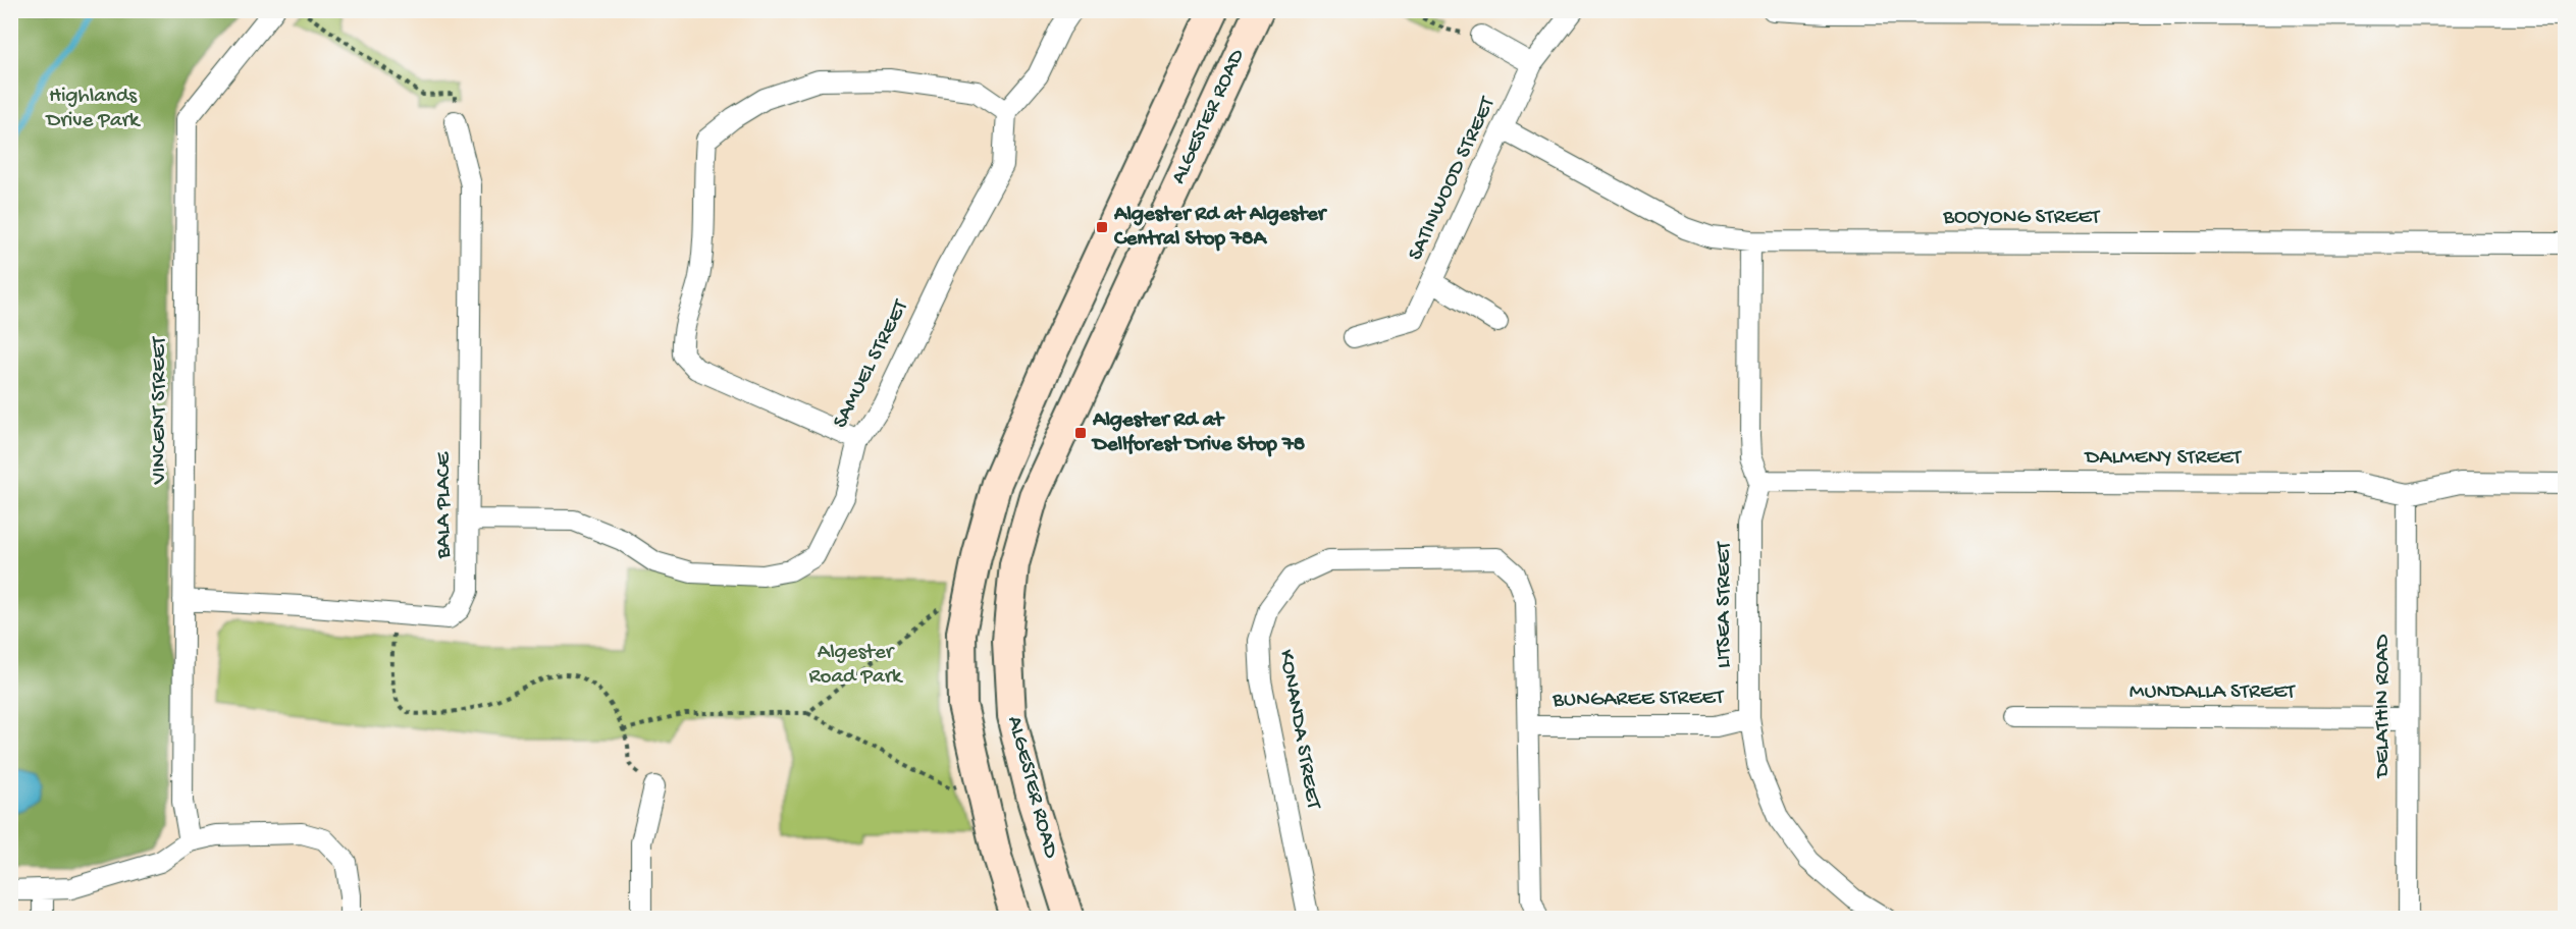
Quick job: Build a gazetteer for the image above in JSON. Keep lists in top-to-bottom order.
{
  "streets": {
    "main road": ["ALGESTER ROAD"],
    "street": [
      "SATINWOOD STREET",
      "BOOYONG STREET",
      "SAMUEL STREET",
      "VINCENT STREET",
      "DALMENY STREET",
      "BALA PLACE",
      "LITSEA STREET",
      "MUNDALLA STREET",
      "BUNGAREE STREET",
      "DELATHIN ROAD",
      "KONANDA STREET"
    ]
  },
  "crossings": [
    ["SATINWOOD STREET", "BOOYONG STREET"],
    ["SAMUEL STREET", "BALA PLACE"],
    ["VINCENT STREET", "BALA PLACE"],
    ["DALMENY STREET", "LITSEA STREET"],
    ["DALMENY STREET", "DELATHIN ROAD"],
    ["LITSEA STREET", "BUNGAREE STREET"],
    ["MUNDALLA STREET", "DELATHIN ROAD"],
    ["BUNGAREE STREET", "KONANDA STREET"]
  ],
  "parks": ["Highlands Drive Park", "Algester Road Park"],
  "places": {
    "transit": ["Algester Rd at Algester Central Stop 78A", "Algester Rd at Dellforest Drive Stop 78"]
  }
}
